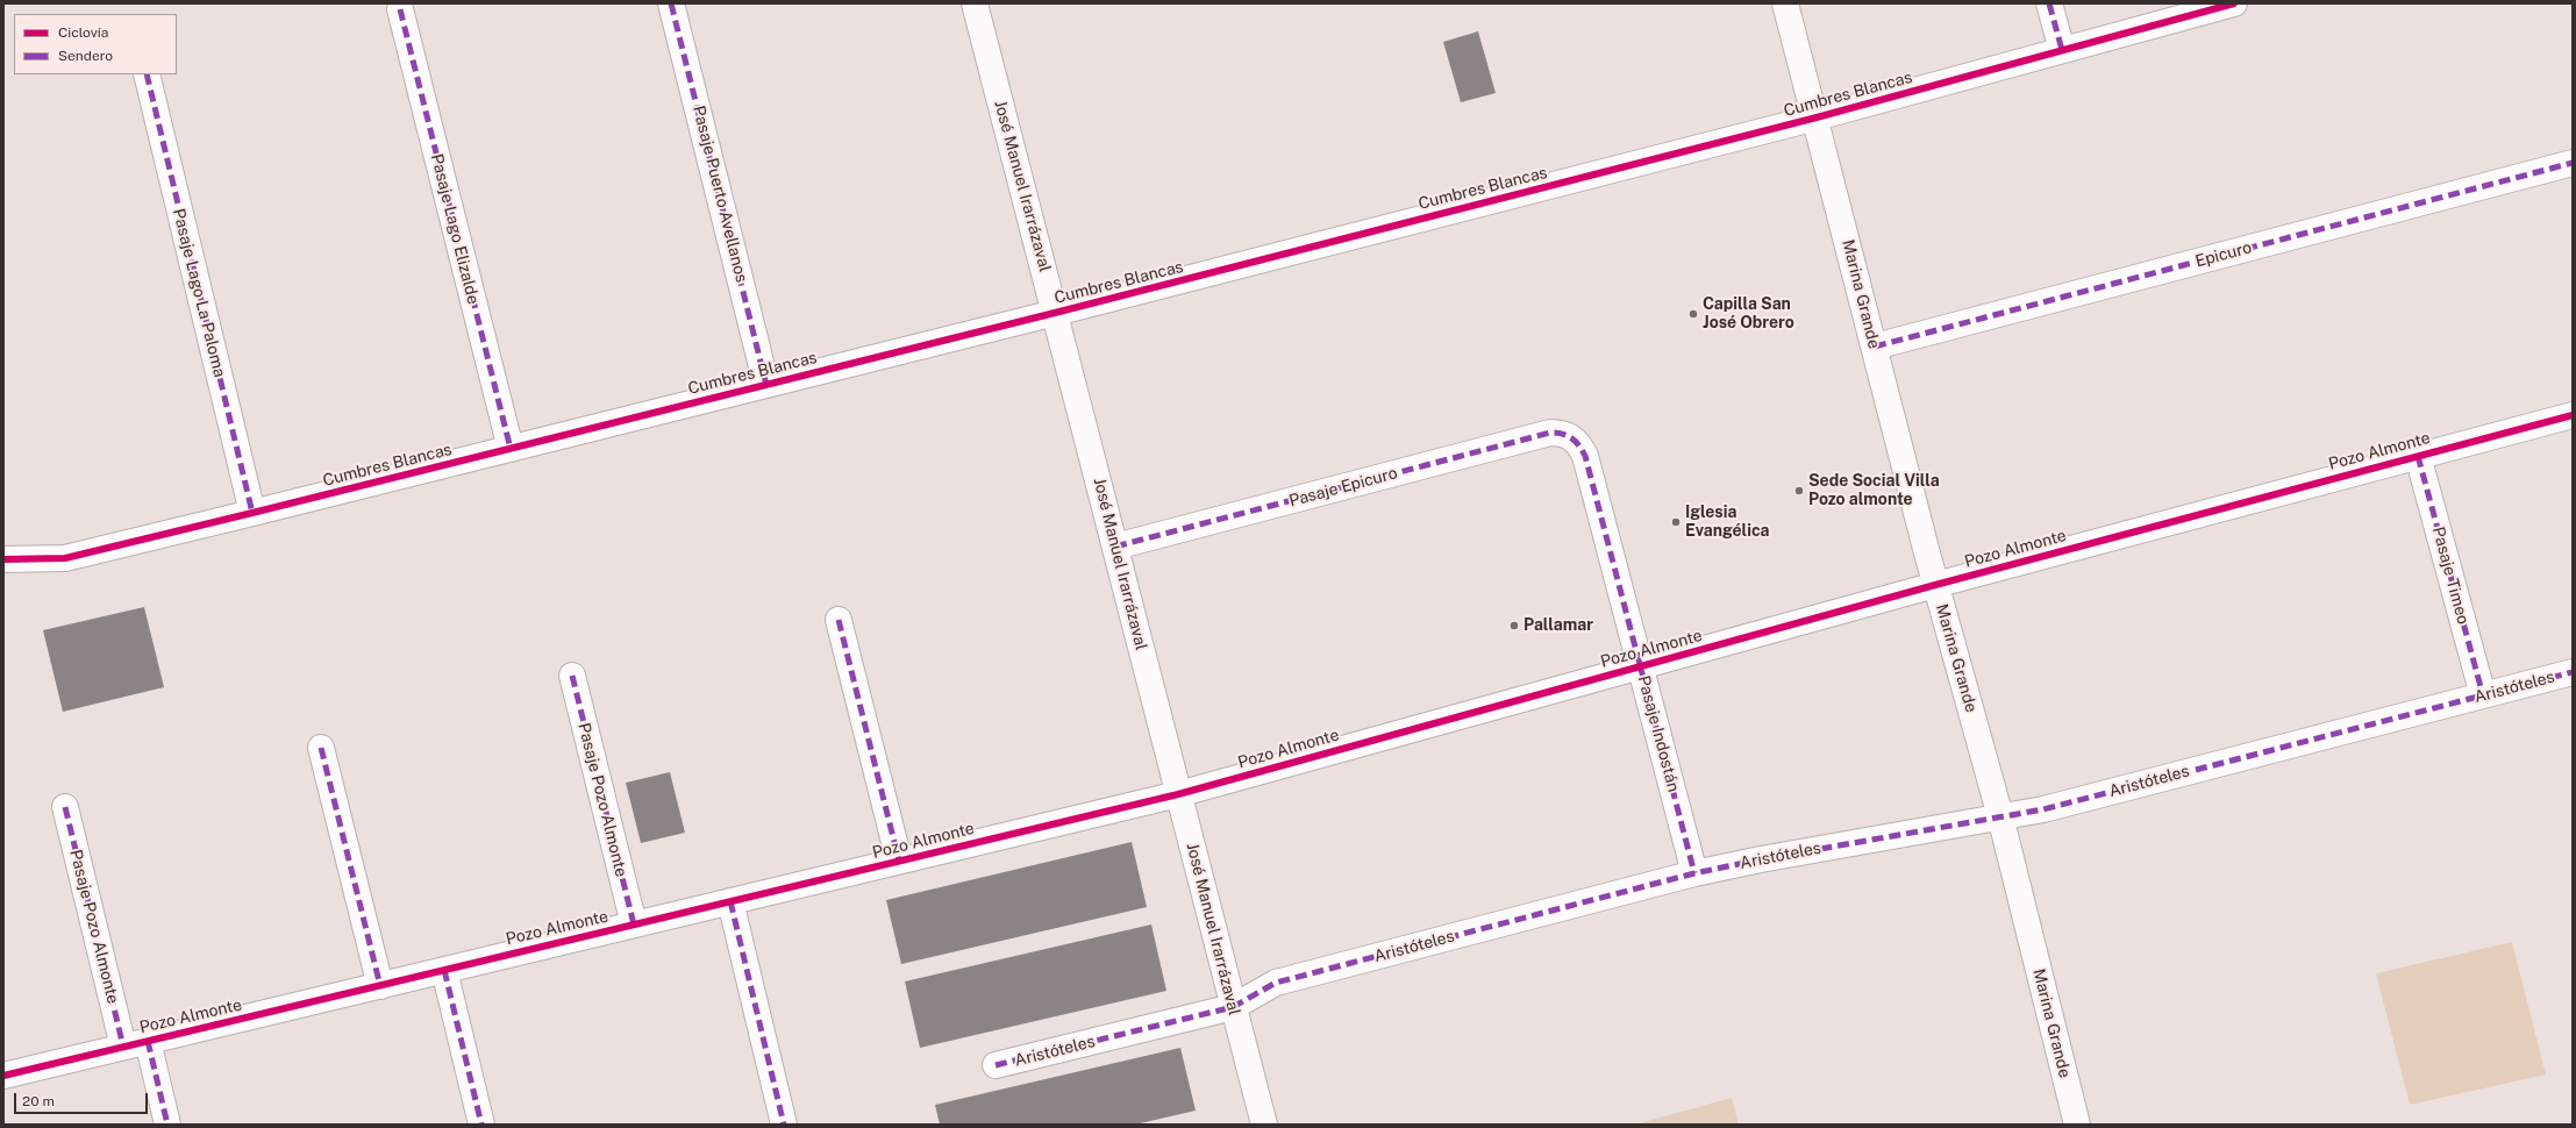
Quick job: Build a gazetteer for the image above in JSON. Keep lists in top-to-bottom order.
{
  "streets": {
    "street": [
      "Cumbres Blancas",
      "José Manuel Irarrázaval",
      "Pasaje Puerto Avellanos",
      "Pasaje Lago Elizalde",
      "Epicuro",
      "Pasaje Lago La Paloma",
      "Marina Grande",
      "Pozo Almonte",
      "Pasaje Epicuro",
      "Pasaje Timeo",
      "Aristóteles",
      "Pasaje Indostán",
      "Pasaje Pozo Almonte"
    ]
  },
  "crossings": [
    ["Cumbres Blancas", "José Manuel Irarrázaval"],
    ["Cumbres Blancas", "Pasaje Puerto Avellanos"],
    ["Cumbres Blancas", "Pasaje Lago Elizalde"],
    ["Cumbres Blancas", "Pasaje Lago La Paloma"],
    ["Cumbres Blancas", "Marina Grande"],
    ["José Manuel Irarrázaval", "Pozo Almonte"],
    ["José Manuel Irarrázaval", "Pasaje Epicuro"],
    ["José Manuel Irarrázaval", "Aristóteles"],
    ["Epicuro", "Marina Grande"],
    ["Marina Grande", "Pozo Almonte"],
    ["Marina Grande", "Aristóteles"],
    ["Pozo Almonte", "Pasaje Timeo"],
    ["Pozo Almonte", "Pasaje Indostán"],
    ["Pozo Almonte", "Pasaje Pozo Almonte"],
    ["Pasaje Epicuro", "Pasaje Indostán"],
    ["Pasaje Timeo", "Aristóteles"],
    ["Aristóteles", "Pasaje Indostán"]
  ],
  "places": [
    "Capilla San José Obrero",
    "Sede Social Villa Pozo almonte",
    "Iglesia Evangélica",
    "Pallamar"
  ],
  "legend": ["Ciclovía", "Sendero"],
  "scale_bar": "20 m"
}
